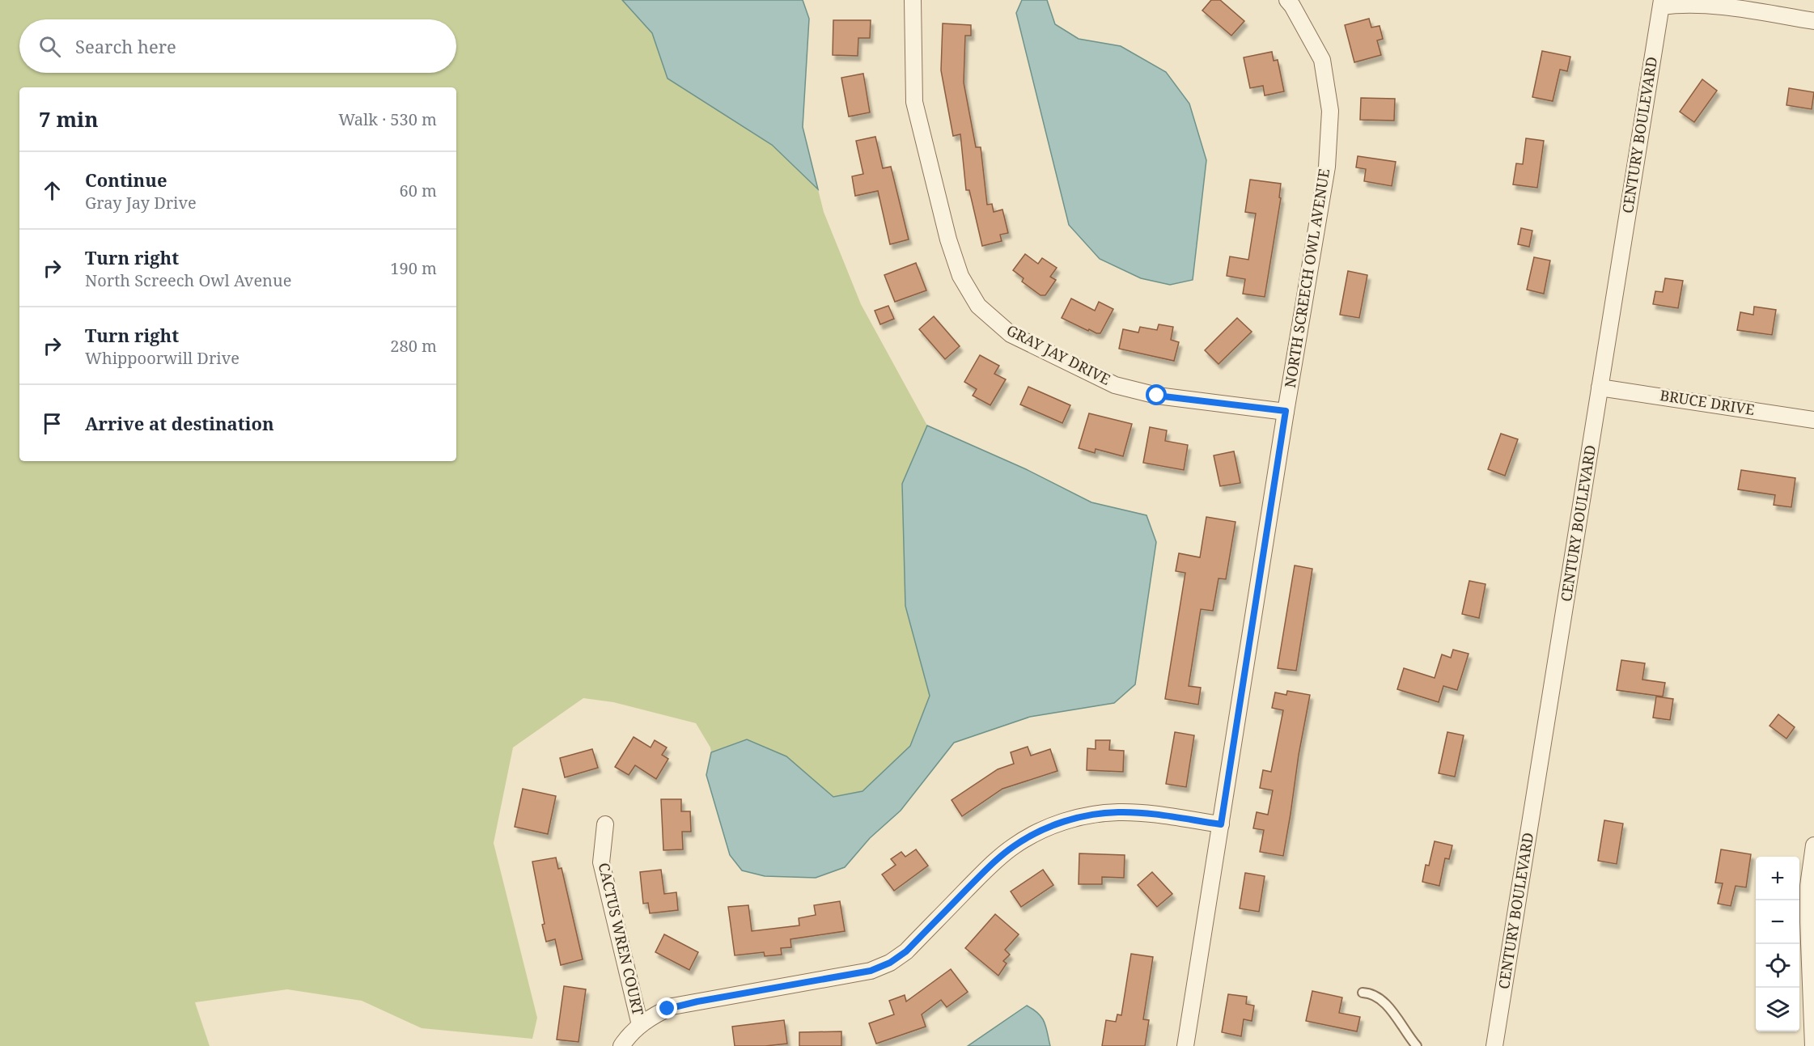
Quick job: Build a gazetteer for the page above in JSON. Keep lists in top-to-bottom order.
{
  "streets": {
    "street": [
      "CENTURY BOULEVARD",
      "NORTH SCREECH OWL AVENUE",
      "GRAY JAY DRIVE",
      "BRUCE DRIVE",
      "CACTUS WREN COURT"
    ]
  },
  "crossings": [
    ["CENTURY BOULEVARD", "BRUCE DRIVE"],
    ["NORTH SCREECH OWL AVENUE", "GRAY JAY DRIVE"]
  ],
  "page": {
    "search": "Search here",
    "heading": ["7 min", "Walk · 530 m"],
    "list": [
      ["Continue", "Gray Jay Drive", "60 m"],
      ["Turn right", "North Screech Owl Avenue", "190 m"],
      ["Turn right", "Whippoorwill Drive", "280 m"],
      "Arrive at destination"
    ],
    "map_buttons": ["+", "−"]
  }
}
